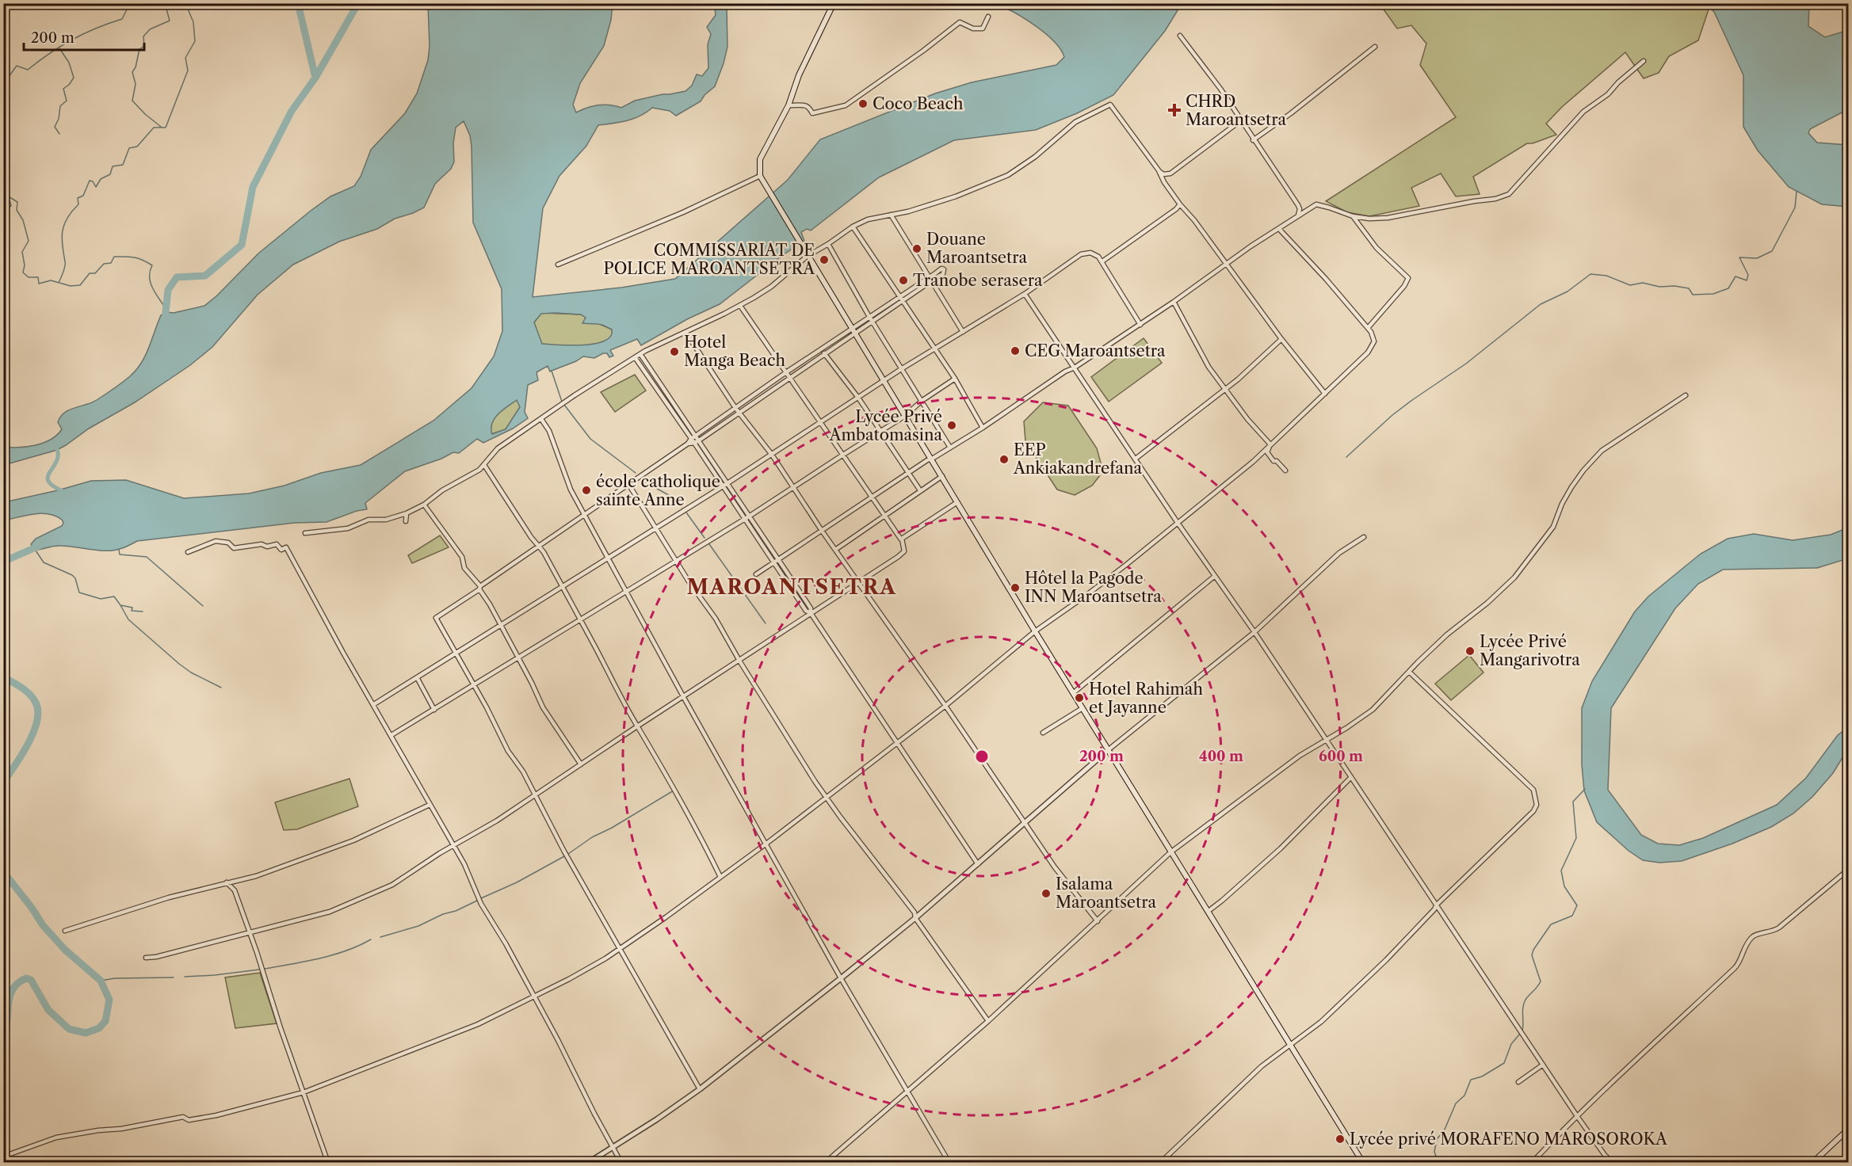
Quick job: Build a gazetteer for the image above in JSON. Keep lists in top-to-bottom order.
{
  "districts": ["MAROANTSETRA"],
  "places": {
    "other": [
      "Coco Beach",
      "Douane Maroantsetra",
      "COMMISSARIAT DE POLICE MAROANTSETRA",
      "Tranobe serasera",
      "CEG Maroantsetra",
      "Hotel Manga Beach",
      "Lycée Privé Ambatomasina",
      "EEP Ankiakandrefana",
      "école catholique sainte Anne",
      "Hôtel la Pagode INN Maroantsetra",
      "Lycée Privé Mangarivotra",
      "Hotel Rahimah et Jayanne",
      "Isalama Maroantsetra",
      "Lycée privé MORAFENO MAROSOROKA"
    ],
    "health": ["CHRD Maroantsetra"]
  },
  "scale_bar": "200 m",
  "rings": ["200 m", "400 m", "600 m"]
}
